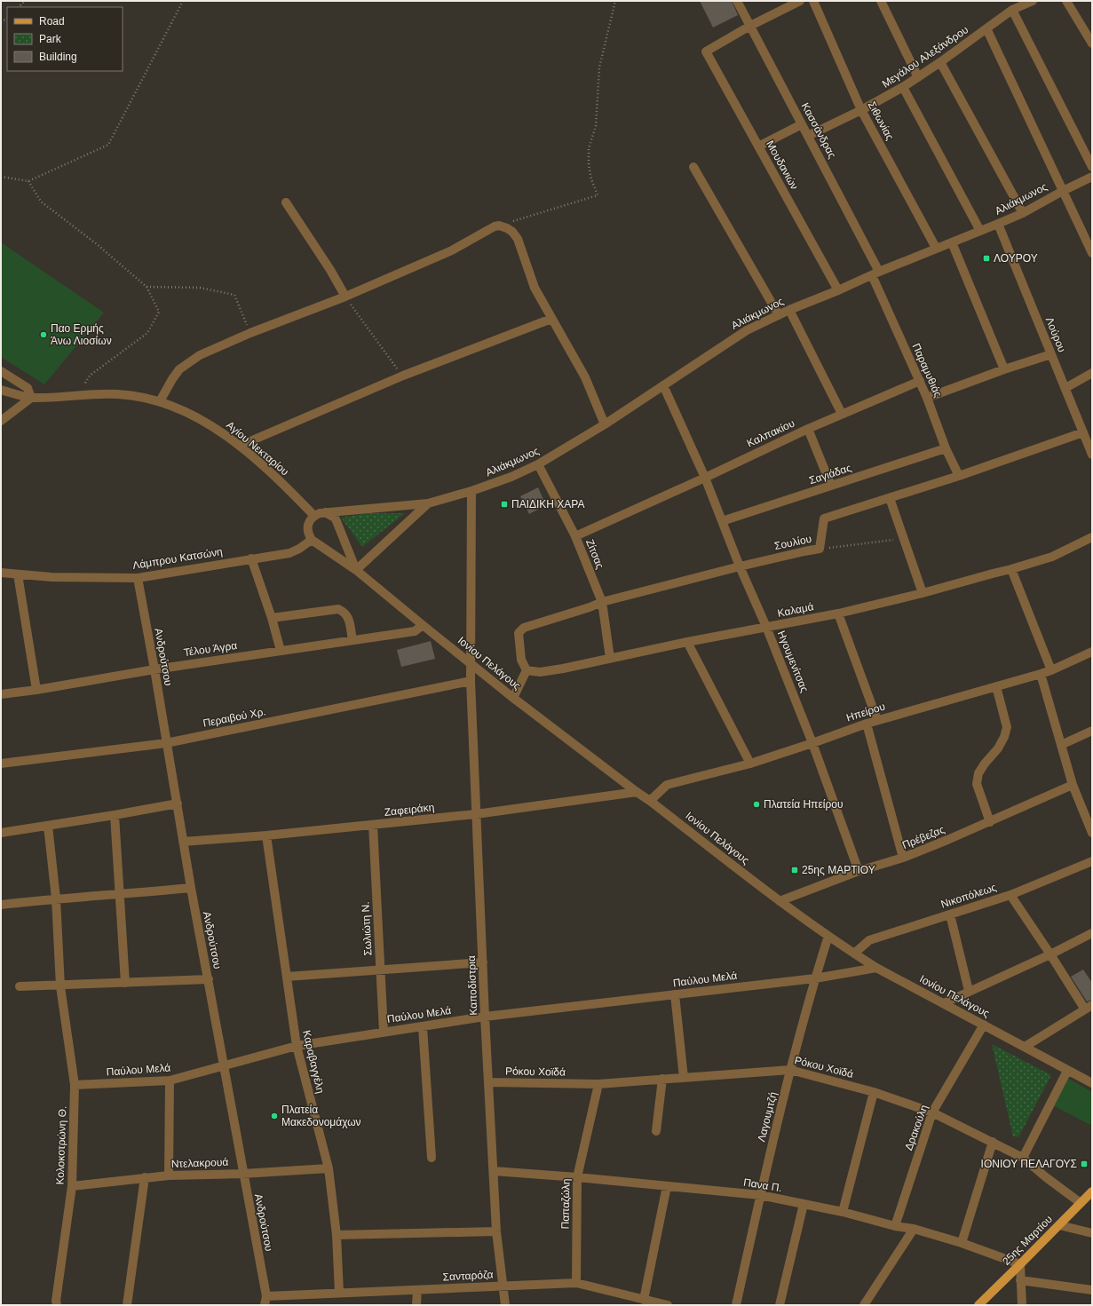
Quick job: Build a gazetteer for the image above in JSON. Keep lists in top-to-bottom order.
{
  "streets": {
    "main road": ["25ης Μαρτίου"],
    "street": [
      "Μεγάλου Αλεξάνδρου",
      "Σιθωνίας",
      "Κασσάνδρας",
      "Μουδανιών",
      "Αλιάκμωνος",
      "Λούρου",
      "Παραμυθιάς",
      "Καλπακίου",
      "Αγίου Νεκταρίου",
      "Σαγιάδας",
      "Σουλίου",
      "Ζίτσας",
      "Λάμπρου Κατσώνη",
      "Καλαμά",
      "Τέλου Άγρα",
      "Ανδρούτσου",
      "Ηγουμενίτσας",
      "Ιονίου Πελάγους",
      "Ηπείρου",
      "Περαιβού Χρ.",
      "Ζαφειράκη",
      "Πρέβεζας",
      "Νικοπόλεως",
      "Σωλιώτη Ν.",
      "Παύλου Μελά",
      "Καποδίστρια",
      "Καραβαγγέλη",
      "Ρόκου Χοϊδά",
      "Λαγουμτζή",
      "Δρακούλη",
      "Κολοκοτρώνη Θ.",
      "Ντελακρουά",
      "Πανα Π.",
      "Παπαζώλη",
      "Σανταρόζα"
    ]
  },
  "crossings": [
    ["Μεγάλου Αλεξάνδρου", "Σιθωνίας"],
    ["Μεγάλου Αλεξάνδρου", "Κασσάνδρας"],
    ["Σιθωνίας", "Αλιάκμωνος"],
    ["Κασσάνδρας", "Μουδανιών"],
    ["Κασσάνδρας", "Αλιάκμωνος"],
    ["Κασσάνδρας", "Παραμυθιάς"],
    ["Μουδανιών", "Αλιάκμωνος"],
    ["Αλιάκμωνος", "Λούρου"],
    ["Αλιάκμωνος", "Παραμυθιάς"],
    ["Αλιάκμωνος", "Ζίτσας"],
    ["Αλιάκμωνος", "Ηγουμενίτσας"],
    ["Αλιάκμωνος", "Ιονίου Πελάγους"],
    ["Αλιάκμωνος", "Καποδίστρια"],
    ["Λούρου", "Σουλίου"],
    ["Παραμυθιάς", "Καλπακίου"],
    ["Παραμυθιάς", "Σαγιάδας"],
    ["Παραμυθιάς", "Σουλίου"],
    ["Καλπακίου", "Ζίτσας"],
    ["Καλπακίου", "Ηγουμενίτσας"],
    ["Σαγιάδας", "Ηγουμενίτσας"],
    ["Σουλίου", "Ζίτσας"],
    ["Σουλίου", "Καλαμά"],
    ["Σουλίου", "Ηγουμενίτσας"],
    ["Ζίτσας", "Καλαμά"],
    ["Λάμπρου Κατσώνη", "Ανδρούτσου"],
    ["Καλαμά", "Ηγουμενίτσας"],
    ["Τέλου Άγρα", "Ανδρούτσου"],
    ["Τέλου Άγρα", "Ιονίου Πελάγους"],
    ["Ανδρούτσου", "Περαιβού Χρ."],
    ["Ανδρούτσου", "Ζαφειράκη"],
    ["Ανδρούτσου", "Παύλου Μελά"],
    ["Ανδρούτσου", "Ντελακρουά"],
    ["Ανδρούτσου", "Σανταρόζα"],
    ["Ηγουμενίτσας", "Ηπείρου"],
    ["Ηγουμενίτσας", "Πρέβεζας"],
    ["Ιονίου Πελάγους", "Ηπείρου"],
    ["Ιονίου Πελάγους", "Ζαφειράκη"],
    ["Ιονίου Πελάγους", "Πρέβεζας"],
    ["Ιονίου Πελάγους", "Νικοπόλεως"],
    ["Ιονίου Πελάγους", "Παύλου Μελά"],
    ["Ιονίου Πελάγους", "Καποδίστρια"],
    ["Ιονίου Πελάγους", "Λαγουμτζή"],
    ["Ιονίου Πελάγους", "Δρακούλη"],
    ["Περαιβού Χρ.", "Καποδίστρια"],
    ["Ζαφειράκη", "Σωλιώτη Ν."],
    ["Ζαφειράκη", "Καποδίστρια"],
    ["Ζαφειράκη", "Καραβαγγέλη"],
    ["Σωλιώτη Ν.", "Παύλου Μελά"],
    ["Παύλου Μελά", "Καποδίστρια"],
    ["Παύλου Μελά", "Καραβαγγέλη"],
    ["Παύλου Μελά", "Λαγουμτζή"],
    ["Παύλου Μελά", "Κολοκοτρώνη Θ."],
    ["Καποδίστρια", "Ρόκου Χοϊδά"],
    ["Καποδίστρια", "Πανα Π."],
    ["Καποδίστρια", "Σανταρόζα"],
    ["Καραβαγγέλη", "Ντελακρουά"],
    ["Καραβαγγέλη", "Σανταρόζα"],
    ["Ρόκου Χοϊδά", "Λαγουμτζή"],
    ["Ρόκου Χοϊδά", "Δρακούλη"],
    ["Ρόκου Χοϊδά", "Παπαζώλη"],
    ["Ρόκου Χοϊδά", "25ης Μαρτίου"],
    ["Λαγουμτζή", "Πανα Π."],
    ["Δρακούλη", "Πανα Π."],
    ["Κολοκοτρώνη Θ.", "Ντελακρουά"],
    ["Πανα Π.", "Παπαζώλη"],
    ["Πανα Π.", "25ης Μαρτίου"],
    ["Παπαζώλη", "Σανταρόζα"]
  ],
  "places": {
    "transit": [
      "ΛΟΥΡΟΥ",
      "ΠΑΙΔΙΚΗ ΧΑΡΑ",
      "25ης ΜΑΡΤΙΟΥ",
      "ΙΟΝΙΟΥ ΠΕΛΑΓΟΥΣ"
    ],
    "other": ["Παο Ερμής Άνω Λιοσίων", "Πλατεία Ηπείρου", "Πλατεία Μακεδονομάχων"]
  },
  "legend": ["Road", "Park", "Building"]
}
